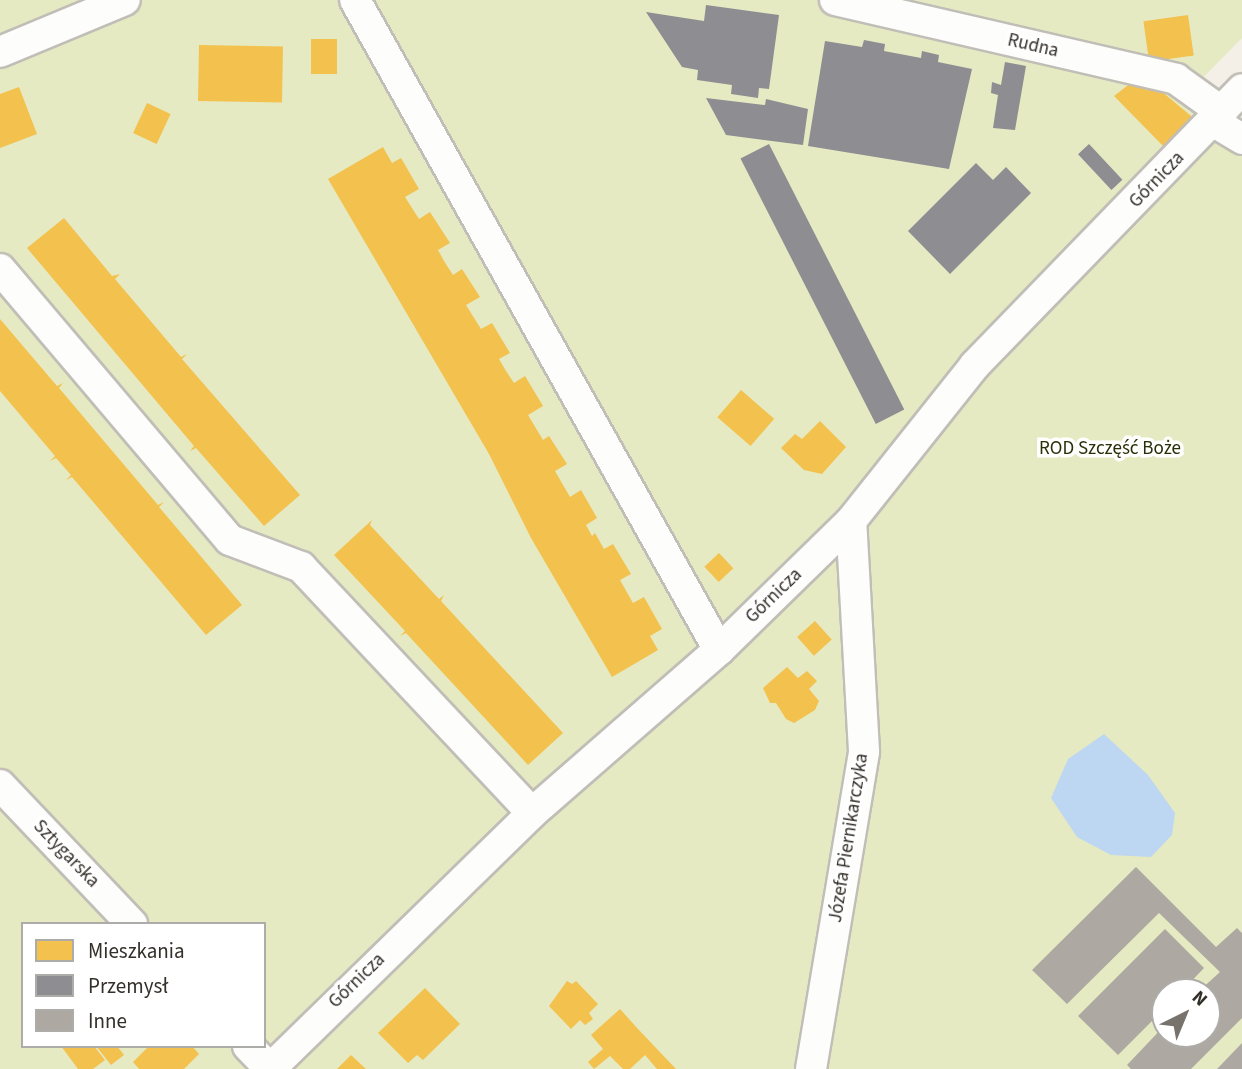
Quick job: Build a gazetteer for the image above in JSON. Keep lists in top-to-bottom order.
{
  "streets": {
    "street": [
      "Rudna",
      "Górnicza",
      "Józefa Piernikarczyka",
      "Sztygarska"
    ]
  },
  "crossings": [
    ["Rudna", "Górnicza"],
    ["Górnicza", "Józefa Piernikarczyka"]
  ],
  "parks": ["ROD Szczęść Boże"],
  "legend": ["Mieszkania", "Przemysł", "Inne"],
  "north": "top right"
}
